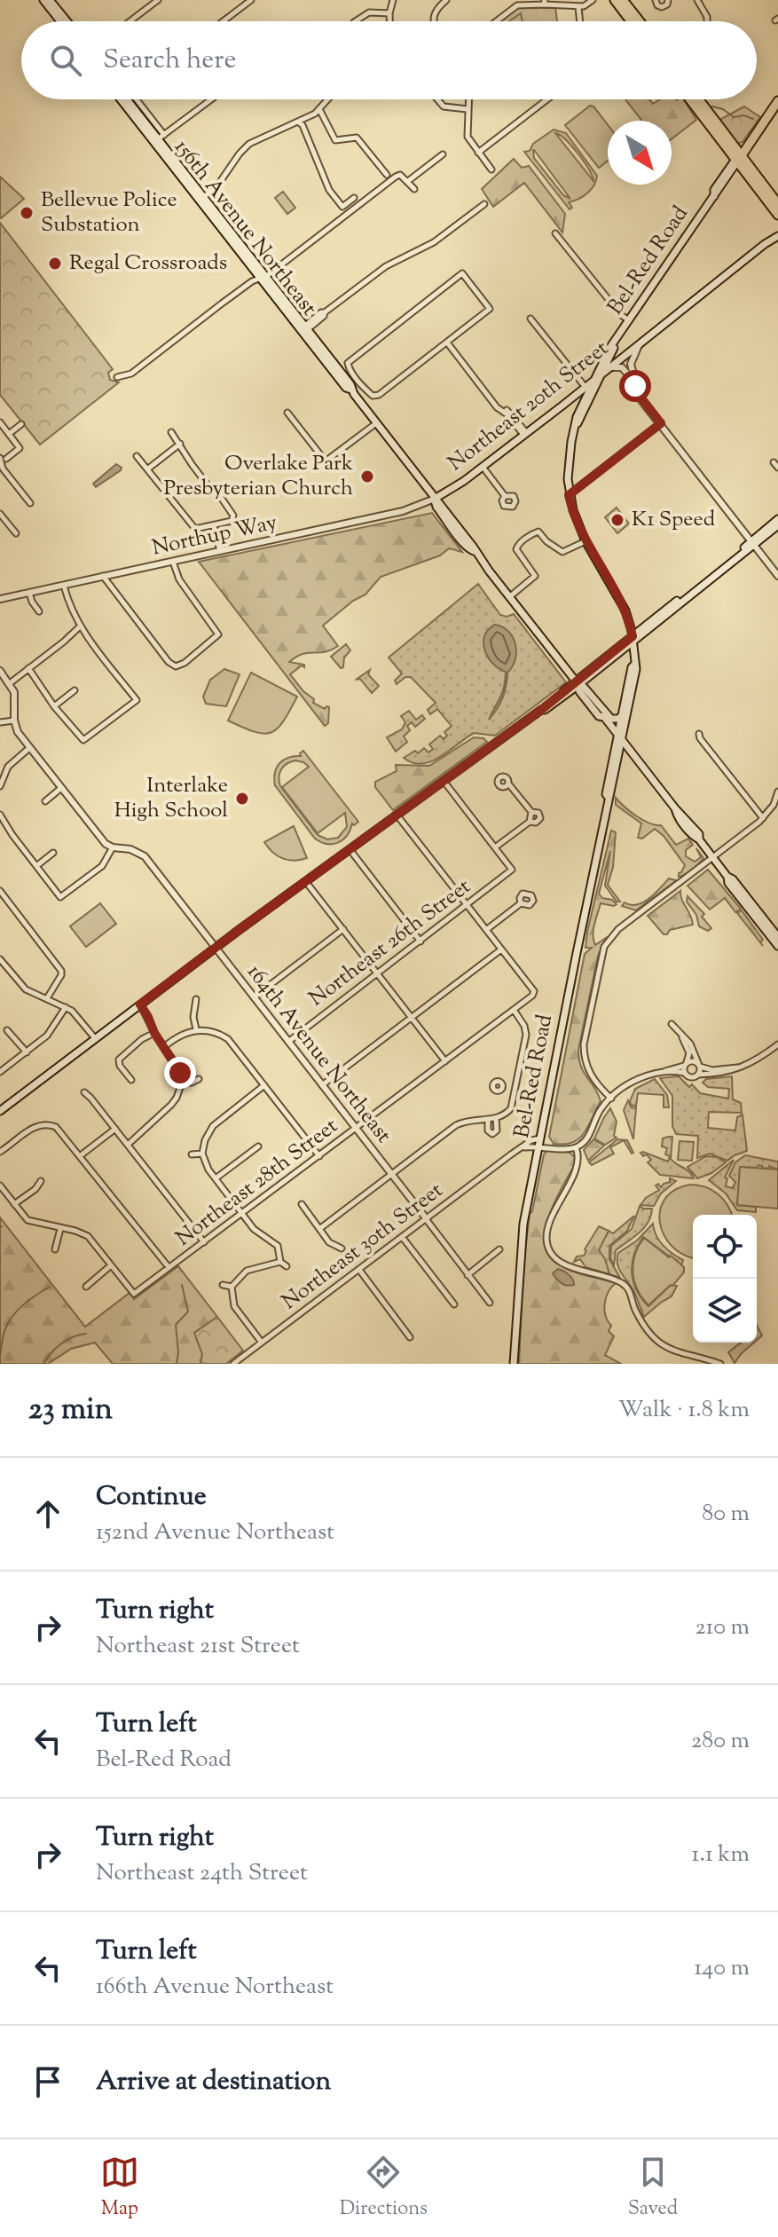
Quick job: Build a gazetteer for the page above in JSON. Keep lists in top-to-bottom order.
{
  "streets": {
    "main road": ["156th Avenue Northeast", "Bel-Red Road", "Northeast 20th Street"],
    "street": [
      "Northup Way",
      "Northeast 26th Street",
      "164th Avenue Northeast",
      "Northeast 28th Street",
      "Northeast 30th Street"
    ]
  },
  "crossings": [
    ["156th Avenue Northeast", "Bel-Red Road"],
    ["156th Avenue Northeast", "Northeast 20th Street"],
    ["156th Avenue Northeast", "Northup Way"],
    ["Bel-Red Road", "Northeast 20th Street"],
    ["Bel-Red Road", "Northeast 30th Street"],
    ["Northeast 20th Street", "Northup Way"],
    ["Northeast 26th Street", "164th Avenue Northeast"],
    ["164th Avenue Northeast", "Northeast 28th Street"],
    ["164th Avenue Northeast", "Northeast 30th Street"]
  ],
  "places": [
    "Bellevue Police Substation",
    "Regal Crossroads",
    "Overlake Park Presbyterian Church",
    "K1 Speed",
    "Interlake High School"
  ],
  "north": "bottom right",
  "page": {
    "search": "Search here",
    "heading": ["23 min", "Walk · 1.8 km"],
    "list": [
      ["Continue", "152nd Avenue Northeast", "80 m"],
      ["Turn right", "Northeast 21st Street", "210 m"],
      ["Turn left", "Bel-Red Road", "280 m"],
      ["Turn right", "Northeast 24th Street", "1.1 km"],
      ["Turn left", "166th Avenue Northeast", "140 m"],
      "Arrive at destination"
    ],
    "nav": ["Map", "Directions", "Saved"]
  }
}
